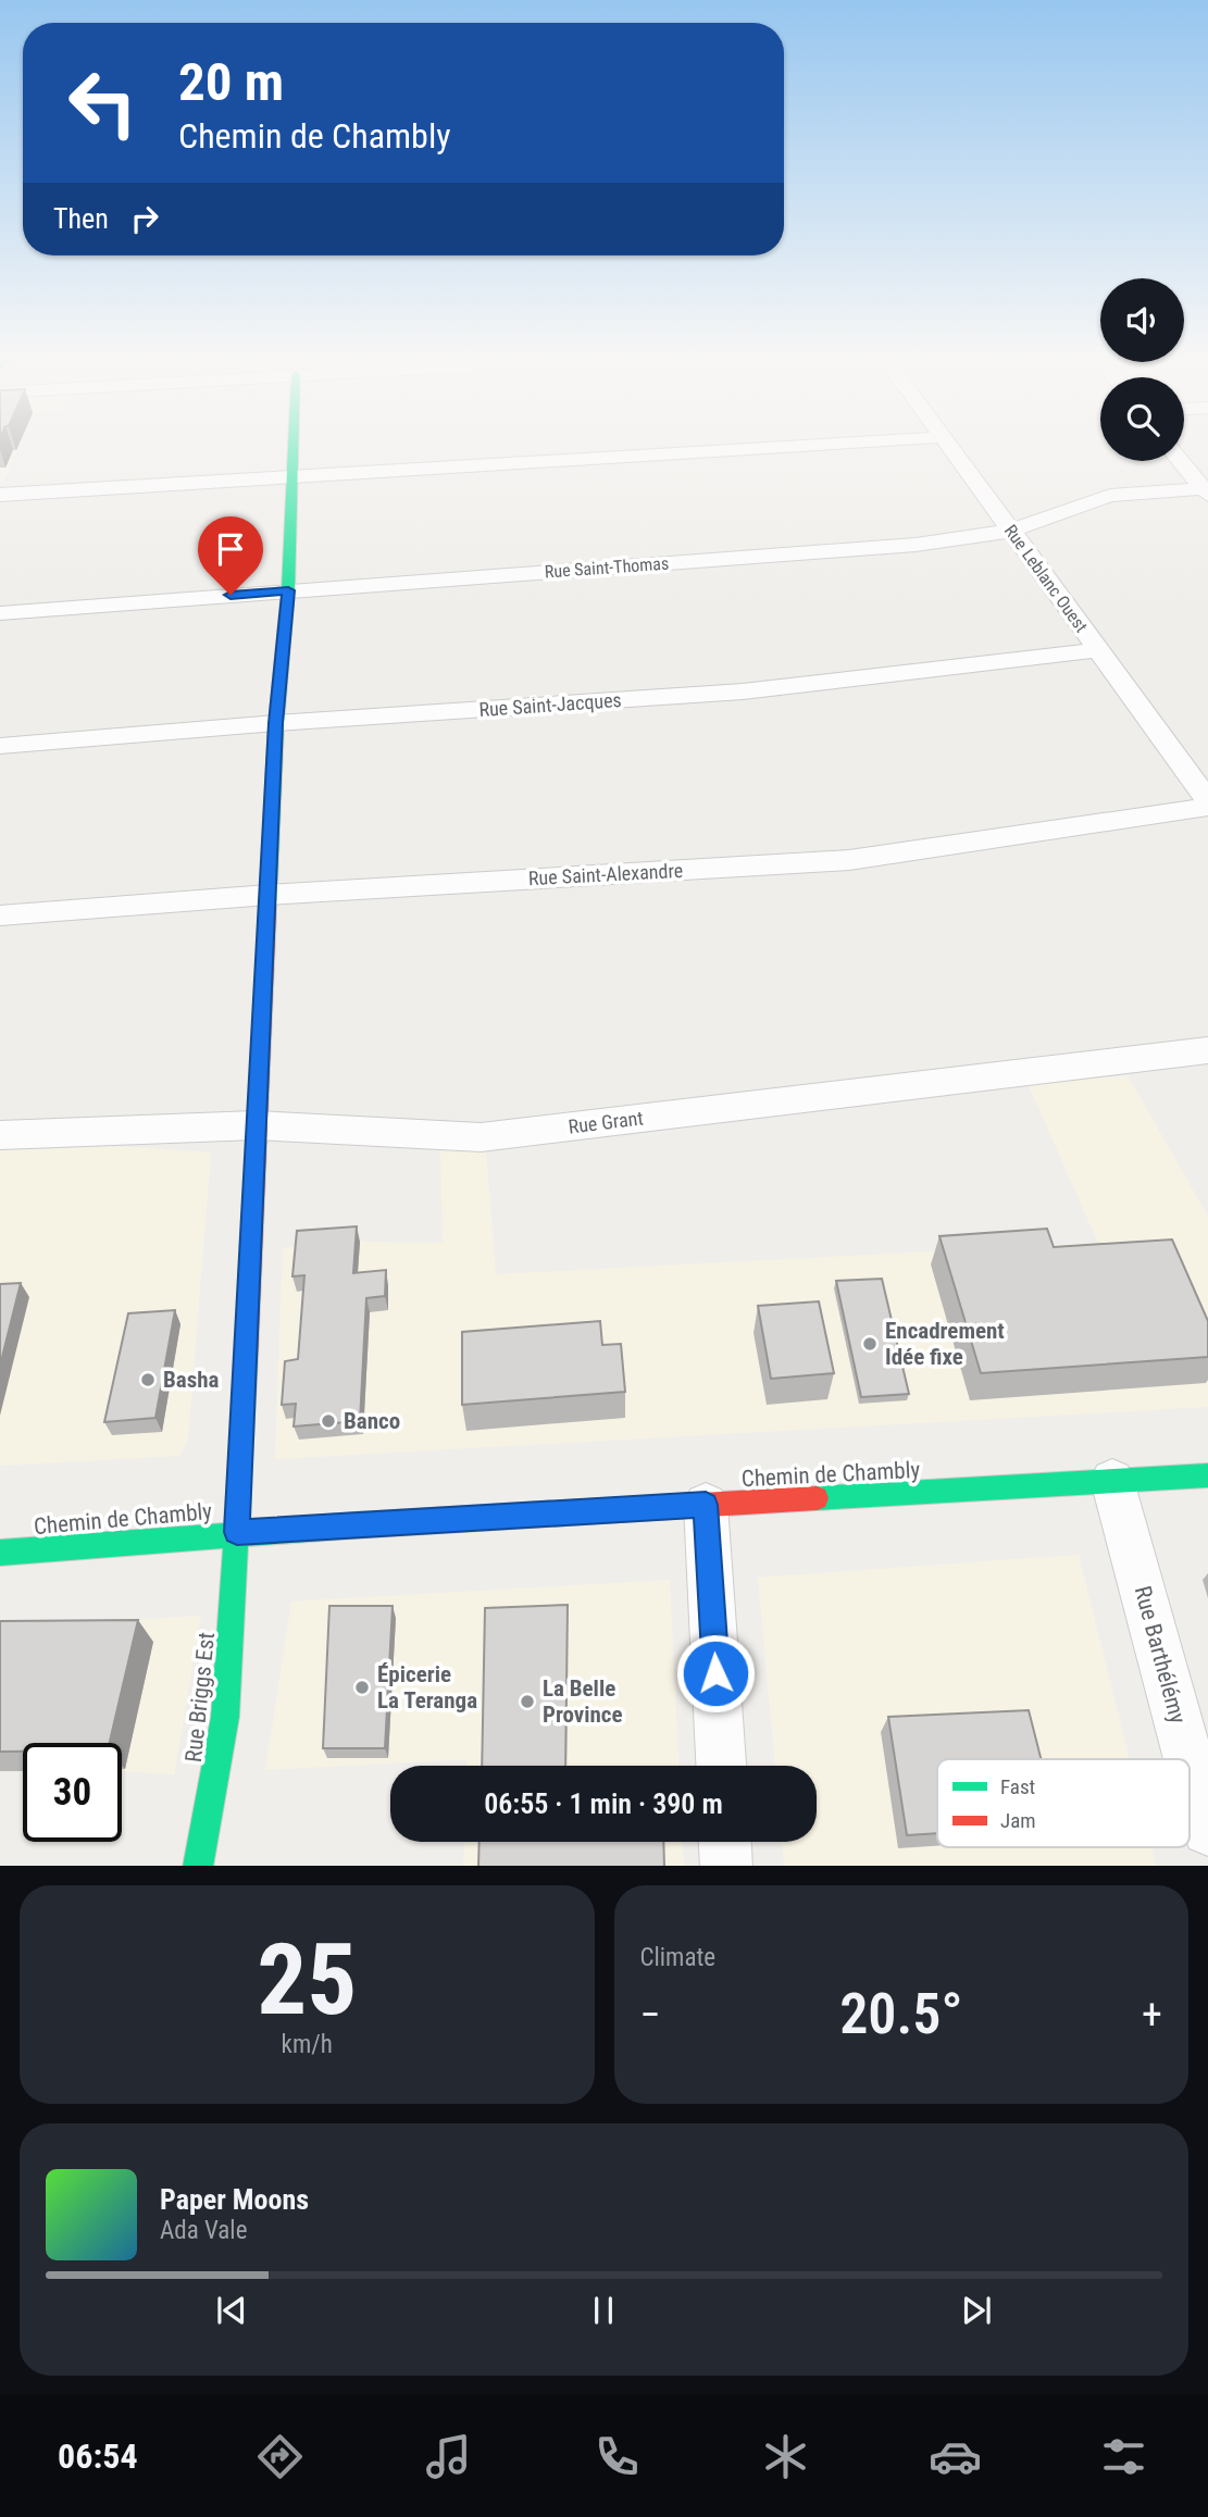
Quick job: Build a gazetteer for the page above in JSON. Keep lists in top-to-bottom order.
{
  "streets": {
    "street": [
      "Rue Saint-Thomas",
      "Rue Leblanc Ouest",
      "Rue Saint-Jacques",
      "Rue Saint-Alexandre",
      "Rue Grant",
      "Chemin de Chambly",
      "Rue Barthélémy",
      "Rue Briggs Est"
    ]
  },
  "crossings": [
    ["Rue Saint-Thomas", "Rue Leblanc Ouest"],
    ["Rue Saint-Thomas", "Rue Briggs Est"],
    ["Rue Leblanc Ouest", "Rue Saint-Jacques"],
    ["Rue Saint-Jacques", "Rue Briggs Est"],
    ["Rue Saint-Alexandre", "Rue Briggs Est"],
    ["Rue Grant", "Rue Briggs Est"],
    ["Chemin de Chambly", "Rue Barthélémy"],
    ["Chemin de Chambly", "Rue Briggs Est"]
  ],
  "places": [
    "Encadrement Idée fixe",
    "Basha",
    "Banco",
    "Épicerie La Teranga",
    "La Belle Province"
  ],
  "legend": ["Fast", "Jam"],
  "page": {
    "turn": ["20 m", "Chemin de Chambly"],
    "then": "Then",
    "limit": "30",
    "trip": "06:55 · 1 min · 390 m",
    "tile": [
      ["25", "km/h"],
      "Climate"
    ],
    "heat": ["−", "20.5°", "+"],
    "song": ["Paper Moons", "Ada Vale"],
    "tabs": "06:54"
  }
}
